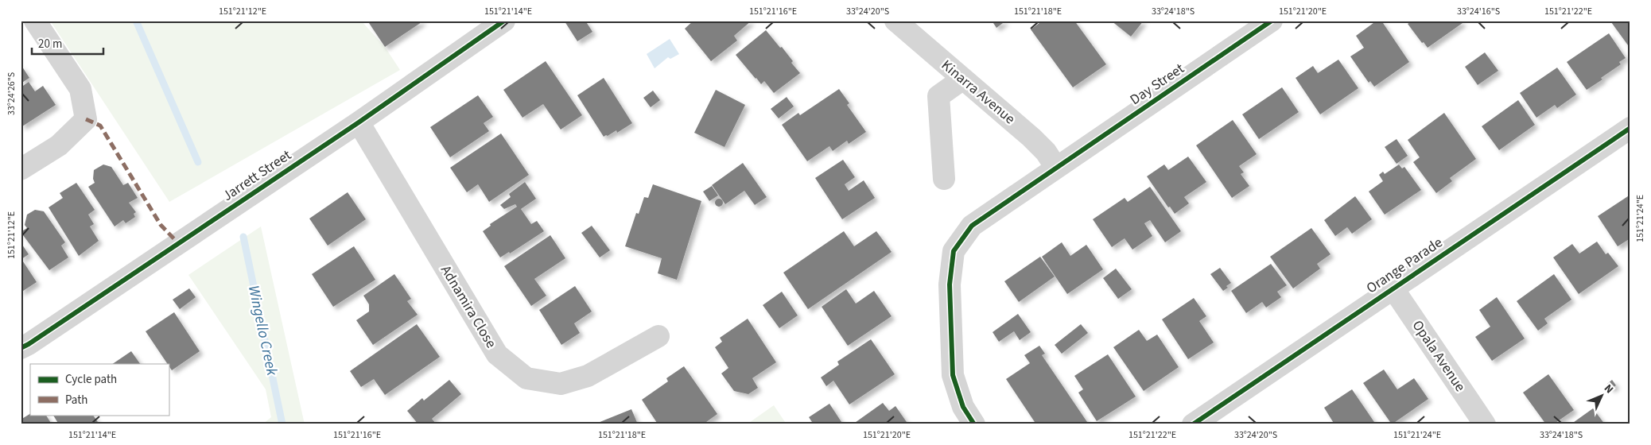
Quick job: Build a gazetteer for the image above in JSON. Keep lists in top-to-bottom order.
{
  "streets": {
    "street": [
      "Day Street",
      "Kinarra Avenue",
      "Jarrett Street",
      "Orange Parade",
      "Adnamira Close",
      "Opala Avenue"
    ]
  },
  "crossings": [
    ["Day Street", "Kinarra Avenue"],
    ["Jarrett Street", "Adnamira Close"],
    ["Orange Parade", "Opala Avenue"]
  ],
  "water": ["Wingello Creek"],
  "legend": ["Cycle path", "Path"],
  "scale_bar": "20 m",
  "north": "top right",
  "coordinates": [
    "151°21'12\"E",
    "151°21'14\"E",
    "151°21'16\"E",
    "33°24'20\"S",
    "151°21'18\"E",
    "33°24'18\"S",
    "151°21'20\"E",
    "33°24'16\"S",
    "151°21'22\"E",
    "33°24'26\"S",
    "151°21'24\"E"
  ]
}
